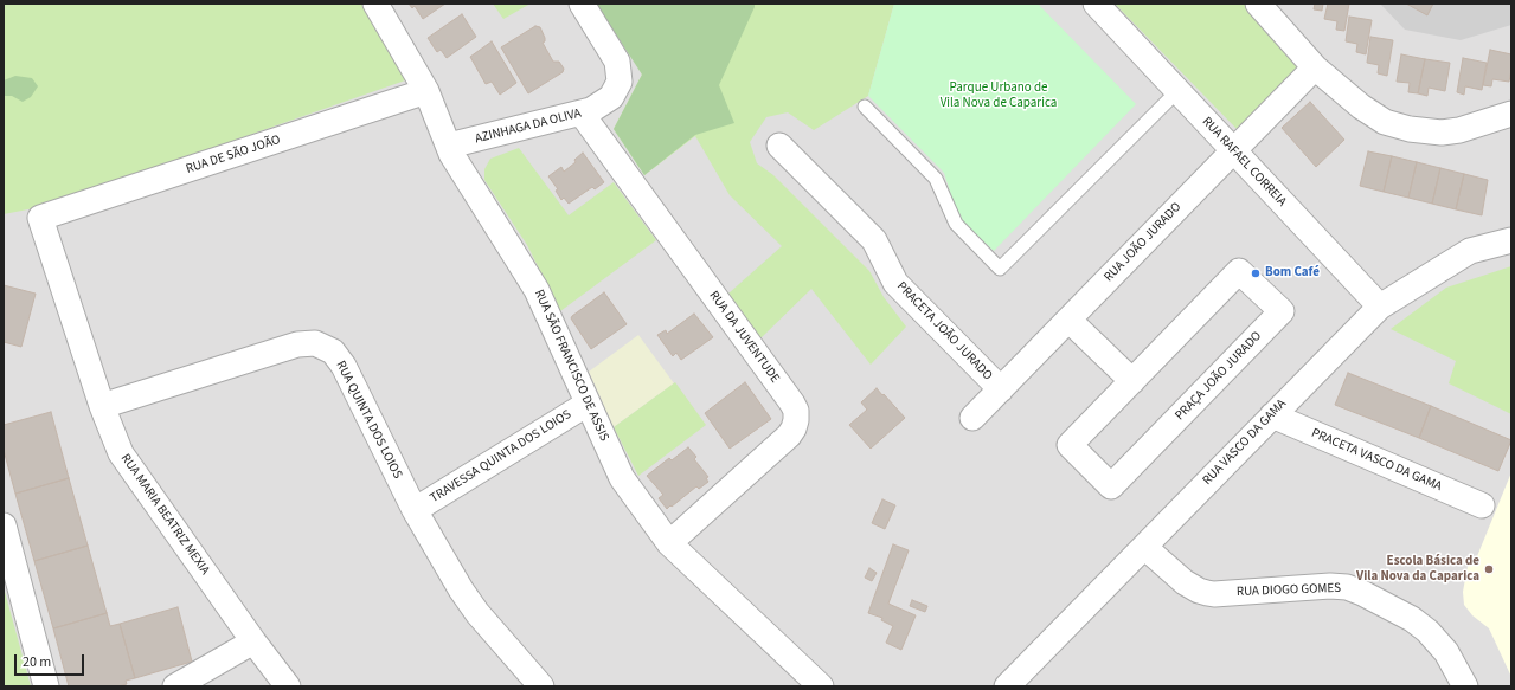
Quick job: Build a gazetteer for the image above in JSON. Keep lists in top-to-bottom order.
{
  "streets": {
    "street": [
      "AZINHAGA DA OLIVA",
      "RUA DE SÃO JOÃO",
      "RUA RAFAEL CORREIA",
      "RUA JOÃO JURADO",
      "PRACETA JOÃO JURADO",
      "RUA DA JUVENTUDE",
      "RUA SÃO FRANCISCO DE ASSIS",
      "PRAÇA JOÃO JURADO",
      "RUA QUINTA DOS LOIOS",
      "RUA VASCO DA GAMA",
      "TRAVESSA QUINTA DOS LOIOS",
      "PRACETA VASCO DA GAMA",
      "RUA MARIA BEATRIZ MEXIA",
      "RUA DIOGO GOMES"
    ]
  },
  "crossings": [
    ["AZINHAGA DA OLIVA", "RUA DA JUVENTUDE"],
    ["AZINHAGA DA OLIVA", "RUA SÃO FRANCISCO DE ASSIS"],
    ["RUA DE SÃO JOÃO", "RUA SÃO FRANCISCO DE ASSIS"],
    ["RUA DE SÃO JOÃO", "RUA MARIA BEATRIZ MEXIA"],
    ["RUA RAFAEL CORREIA", "RUA JOÃO JURADO"],
    ["RUA RAFAEL CORREIA", "RUA VASCO DA GAMA"],
    ["RUA JOÃO JURADO", "PRACETA JOÃO JURADO"],
    ["RUA DA JUVENTUDE", "RUA SÃO FRANCISCO DE ASSIS"],
    ["RUA SÃO FRANCISCO DE ASSIS", "TRAVESSA QUINTA DOS LOIOS"],
    ["RUA QUINTA DOS LOIOS", "TRAVESSA QUINTA DOS LOIOS"],
    ["RUA QUINTA DOS LOIOS", "RUA MARIA BEATRIZ MEXIA"],
    ["RUA VASCO DA GAMA", "PRACETA VASCO DA GAMA"],
    ["RUA VASCO DA GAMA", "RUA DIOGO GOMES"]
  ],
  "parks": ["Parque Urbano de Vila Nova de Caparica"],
  "places": ["Bom Café", "Escola Básica de Vila Nova da Caparica"],
  "scale_bar": "20 m"
}
